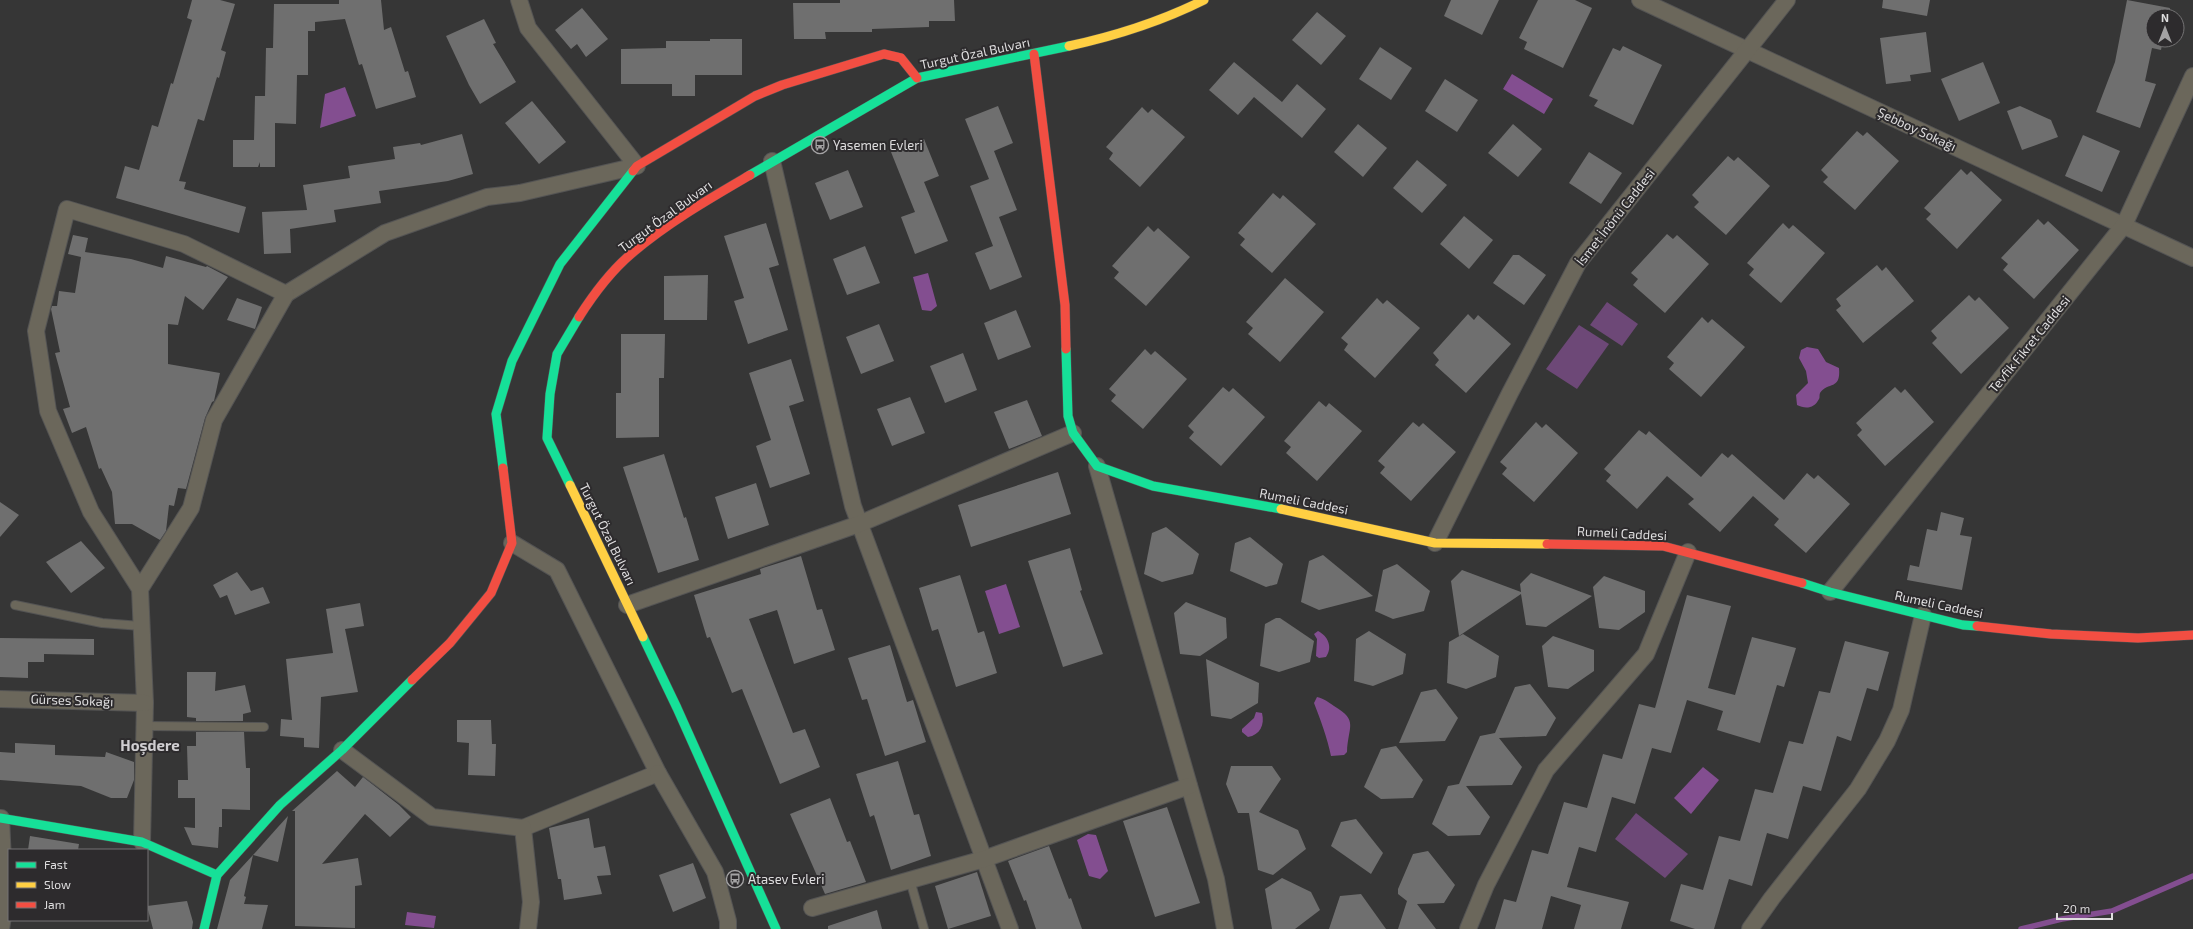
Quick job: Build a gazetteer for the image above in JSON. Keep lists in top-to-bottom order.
{
  "streets": {
    "street": [
      "Turgut Özal Bulvarı",
      "Şebboy Sokağı",
      "İsmet İnönü Caddesi",
      "Tevfik Fikret Caddesi",
      "Rumeli Caddesi",
      "Gürses Sokağı"
    ]
  },
  "crossings": [
    ["Şebboy Sokağı", "İsmet İnönü Caddesi"],
    ["Şebboy Sokağı", "Tevfik Fikret Caddesi"],
    ["İsmet İnönü Caddesi", "Rumeli Caddesi"],
    ["Tevfik Fikret Caddesi", "Rumeli Caddesi"]
  ],
  "districts": ["Hoşdere"],
  "places": {
    "bus stop": ["Yasemen Evleri", "Atasev Evleri"]
  },
  "legend": ["Fast", "Slow", "Jam"],
  "scale_bar": "20 m",
  "north": "top"
}
